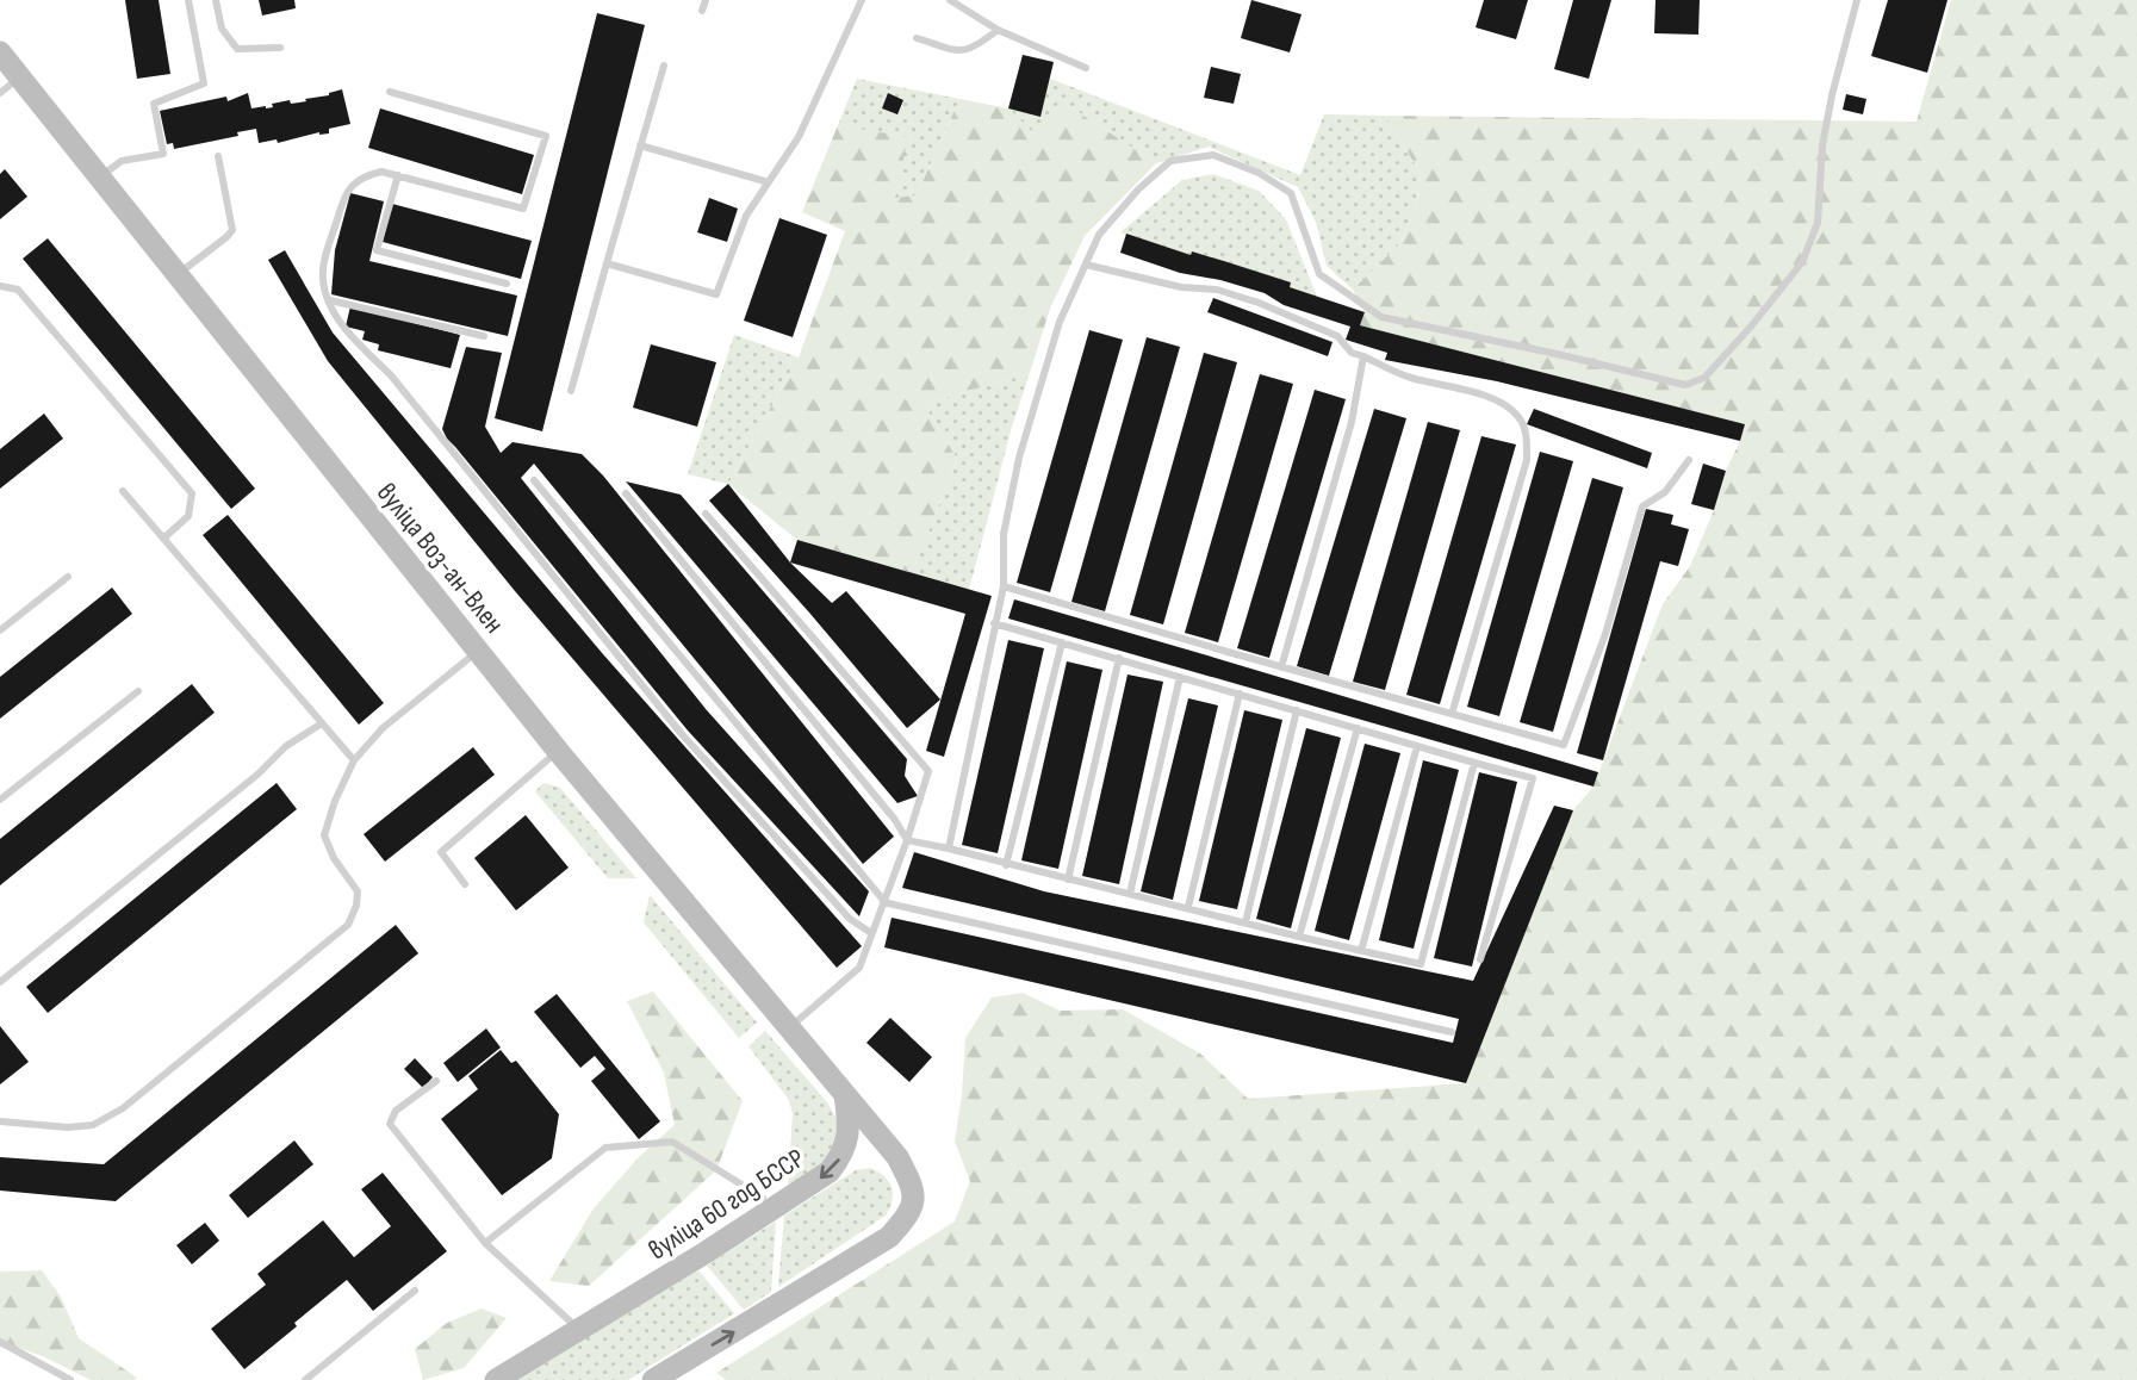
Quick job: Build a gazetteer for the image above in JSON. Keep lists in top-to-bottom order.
{
  "streets": {
    "main road": ["вуліца Воз-ан-Влен", "вуліца 60 год БССР"]
  },
  "crossings": [
    ["вуліца Воз-ан-Влен", "вуліца 60 год БССР"]
  ],
  "one_way": ["вуліца 60 год БССР"]
}
